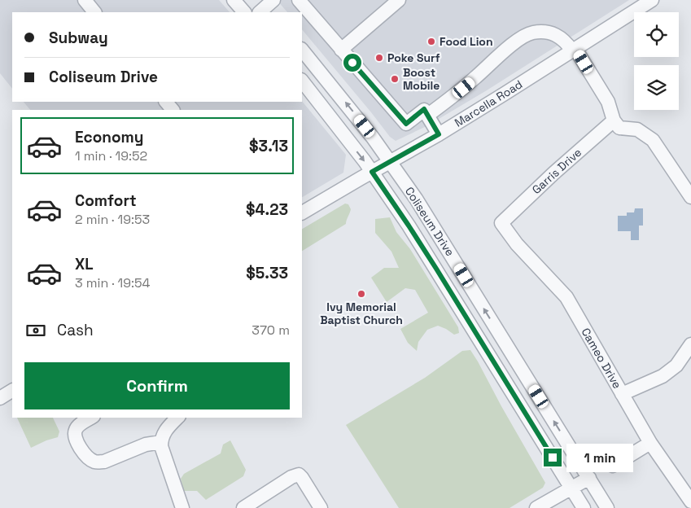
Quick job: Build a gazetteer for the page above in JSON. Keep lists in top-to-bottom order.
{
  "streets": {
    "street": [
      "Marcella Road",
      "Garris Drive",
      "Coliseum Drive",
      "Cameo Drive"
    ]
  },
  "crossings": [
    ["Marcella Road", "Coliseum Drive"],
    ["Garris Drive", "Cameo Drive"]
  ],
  "places": [
    "Food Lion",
    "Poke Surf",
    "Boost Mobile",
    "Ivy Memorial Baptist Church"
  ],
  "page": {
    "banner": ["Subway", "Coliseum Drive"],
    "list": [
      {
        "name": "Economy",
        "note": "1 min · 19:52",
        "value": "$3.13"
      },
      {
        "name": "Comfort",
        "note": "2 min · 19:53",
        "value": "$4.23"
      },
      {
        "name": "XL",
        "note": "3 min · 19:54",
        "value": "$5.33"
      }
    ],
    "pay": ["Cash", "370 m"],
    "buttons": "Confirm",
    "bubble": "1 min"
  }
}
